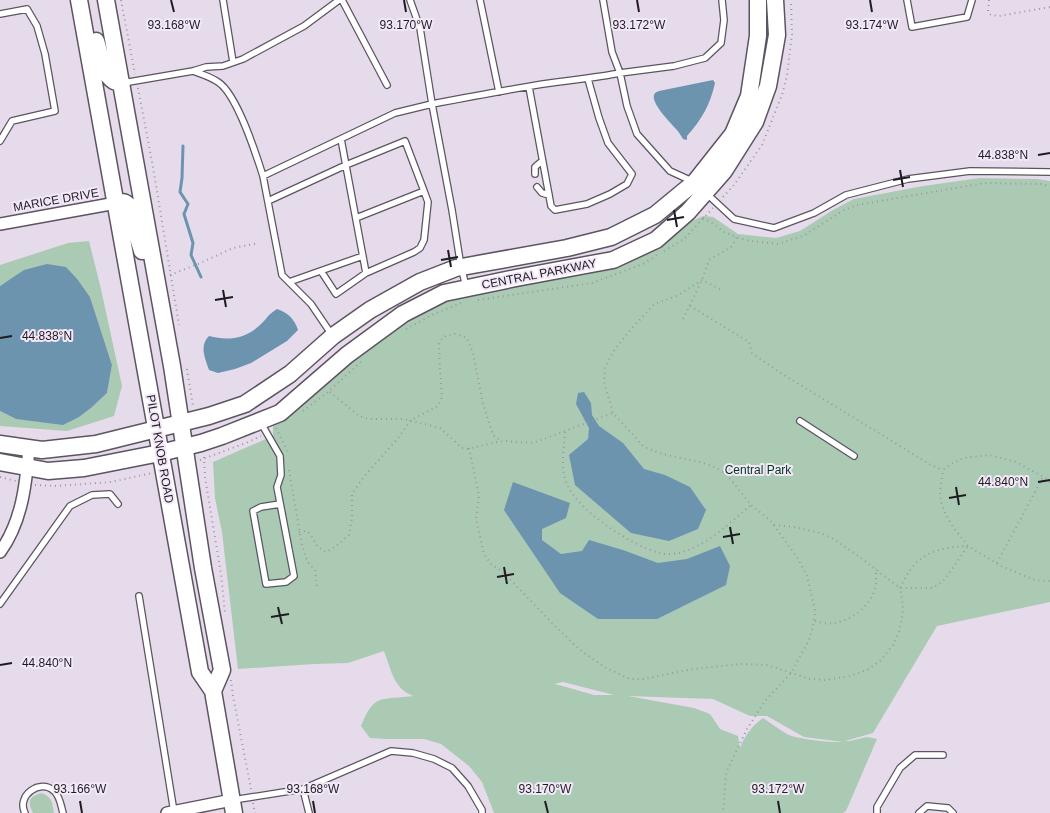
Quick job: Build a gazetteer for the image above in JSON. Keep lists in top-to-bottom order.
{
  "streets": {
    "street": ["MARICE DRIVE", "CENTRAL PARKWAY", "PILOT KNOB ROAD"]
  },
  "crossings": [
    ["MARICE DRIVE", "PILOT KNOB ROAD"],
    ["CENTRAL PARKWAY", "PILOT KNOB ROAD"]
  ],
  "parks": ["Central Park"],
  "coordinates": [
    "93.168°W",
    "93.170°W",
    "93.172°W",
    "93.174°W",
    "44.838°N",
    "44.840°N",
    "93.166°W"
  ]
}
